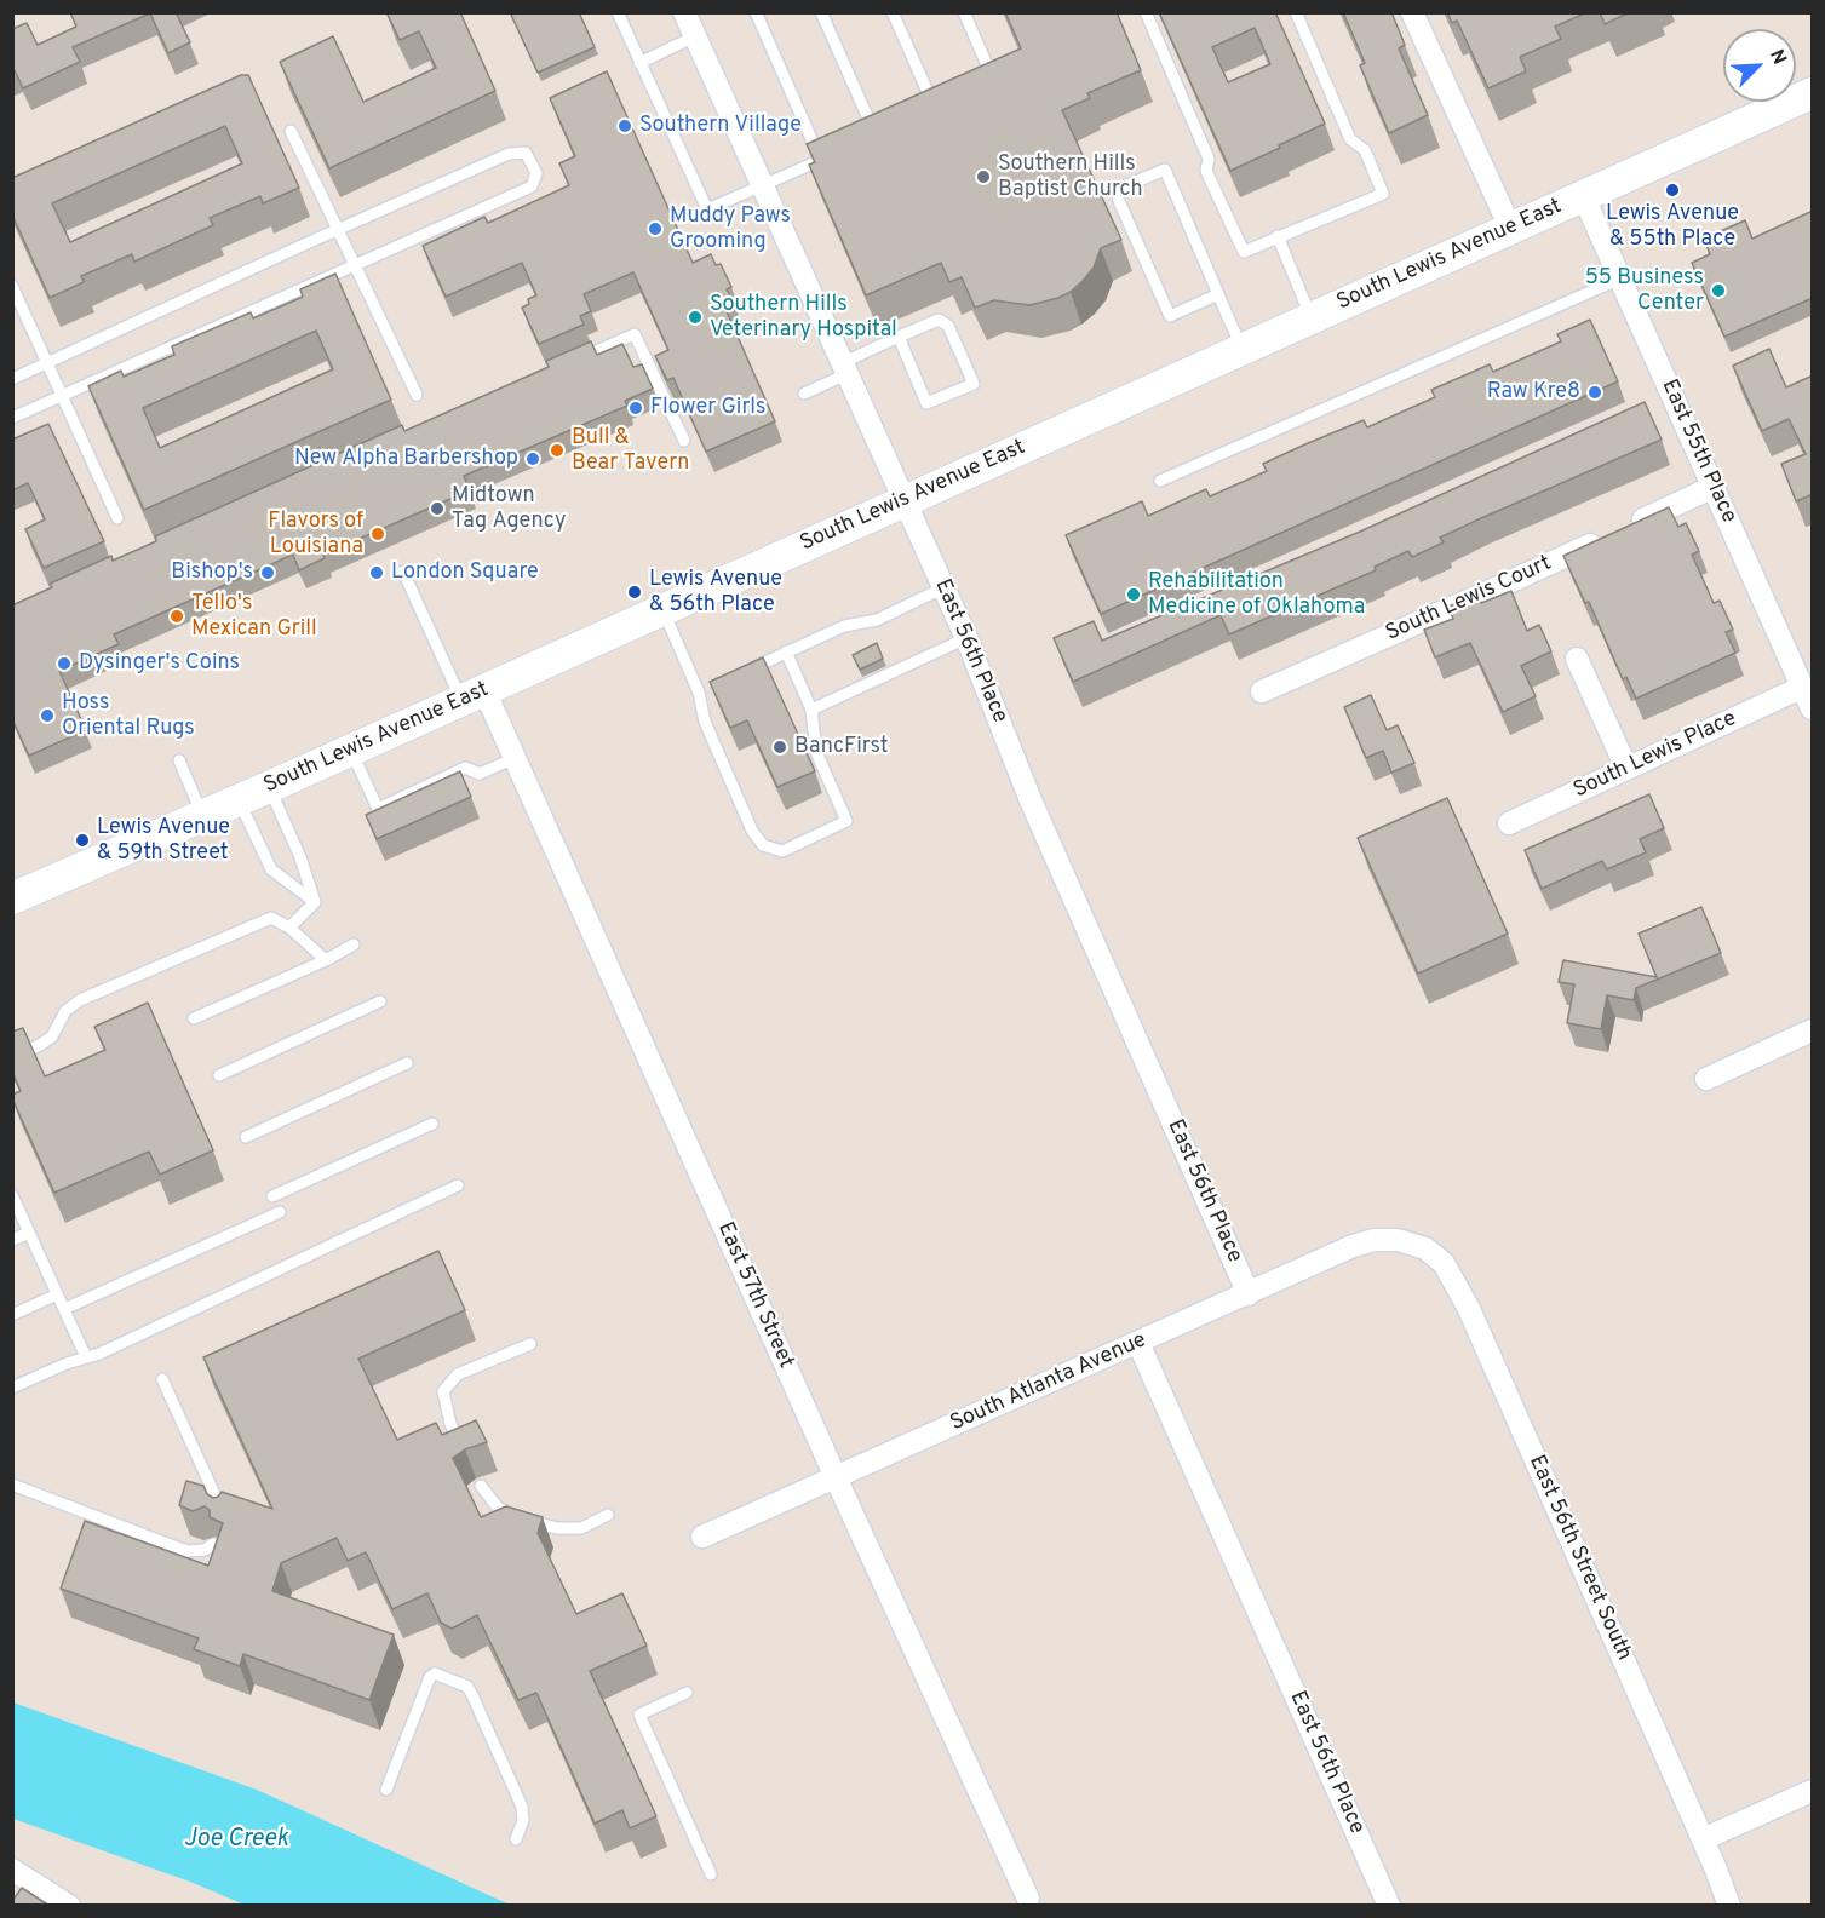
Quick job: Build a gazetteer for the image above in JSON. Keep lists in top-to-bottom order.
{
  "streets": {
    "main road": ["South Lewis Avenue East"],
    "street": [
      "East 55th Place",
      "South Lewis Court",
      "East 56th Place",
      "South Lewis Place",
      "East 57th Street",
      "South Atlanta Avenue",
      "East 56th Street South"
    ]
  },
  "crossings": [
    ["South Lewis Avenue East", "East 55th Place"],
    ["South Lewis Avenue East", "East 56th Place"],
    ["South Lewis Avenue East", "East 57th Street"],
    ["East 55th Place", "South Lewis Court"],
    ["East 55th Place", "South Lewis Place"],
    ["East 56th Place", "South Atlanta Avenue"],
    ["East 57th Street", "South Atlanta Avenue"],
    ["South Atlanta Avenue", "East 56th Street South"]
  ],
  "water": ["Joe Creek"],
  "places": [
    "Southern Village",
    "Southern Hills Baptist Church",
    "Lewis Avenue & 55th Place",
    "Muddy Paws Grooming",
    "55 Business Center",
    "Southern Hills Veterinary Hospital",
    "Raw Kre8",
    "Flower Girls",
    "Bull & Bear Tavern",
    "New Alpha Barbershop",
    "Midtown Tag Agency",
    "Flavors of Louisiana",
    "Bishop's",
    "London Square",
    "Lewis Avenue & 56th Place",
    "Rehabilitation Medicine of Oklahoma",
    "Tello's Mexican Grill",
    "Dysinger's Coins",
    "Hoss Oriental Rugs",
    "BancFirst",
    "Lewis Avenue & 59th Street"
  ],
  "north": "top right"
}
